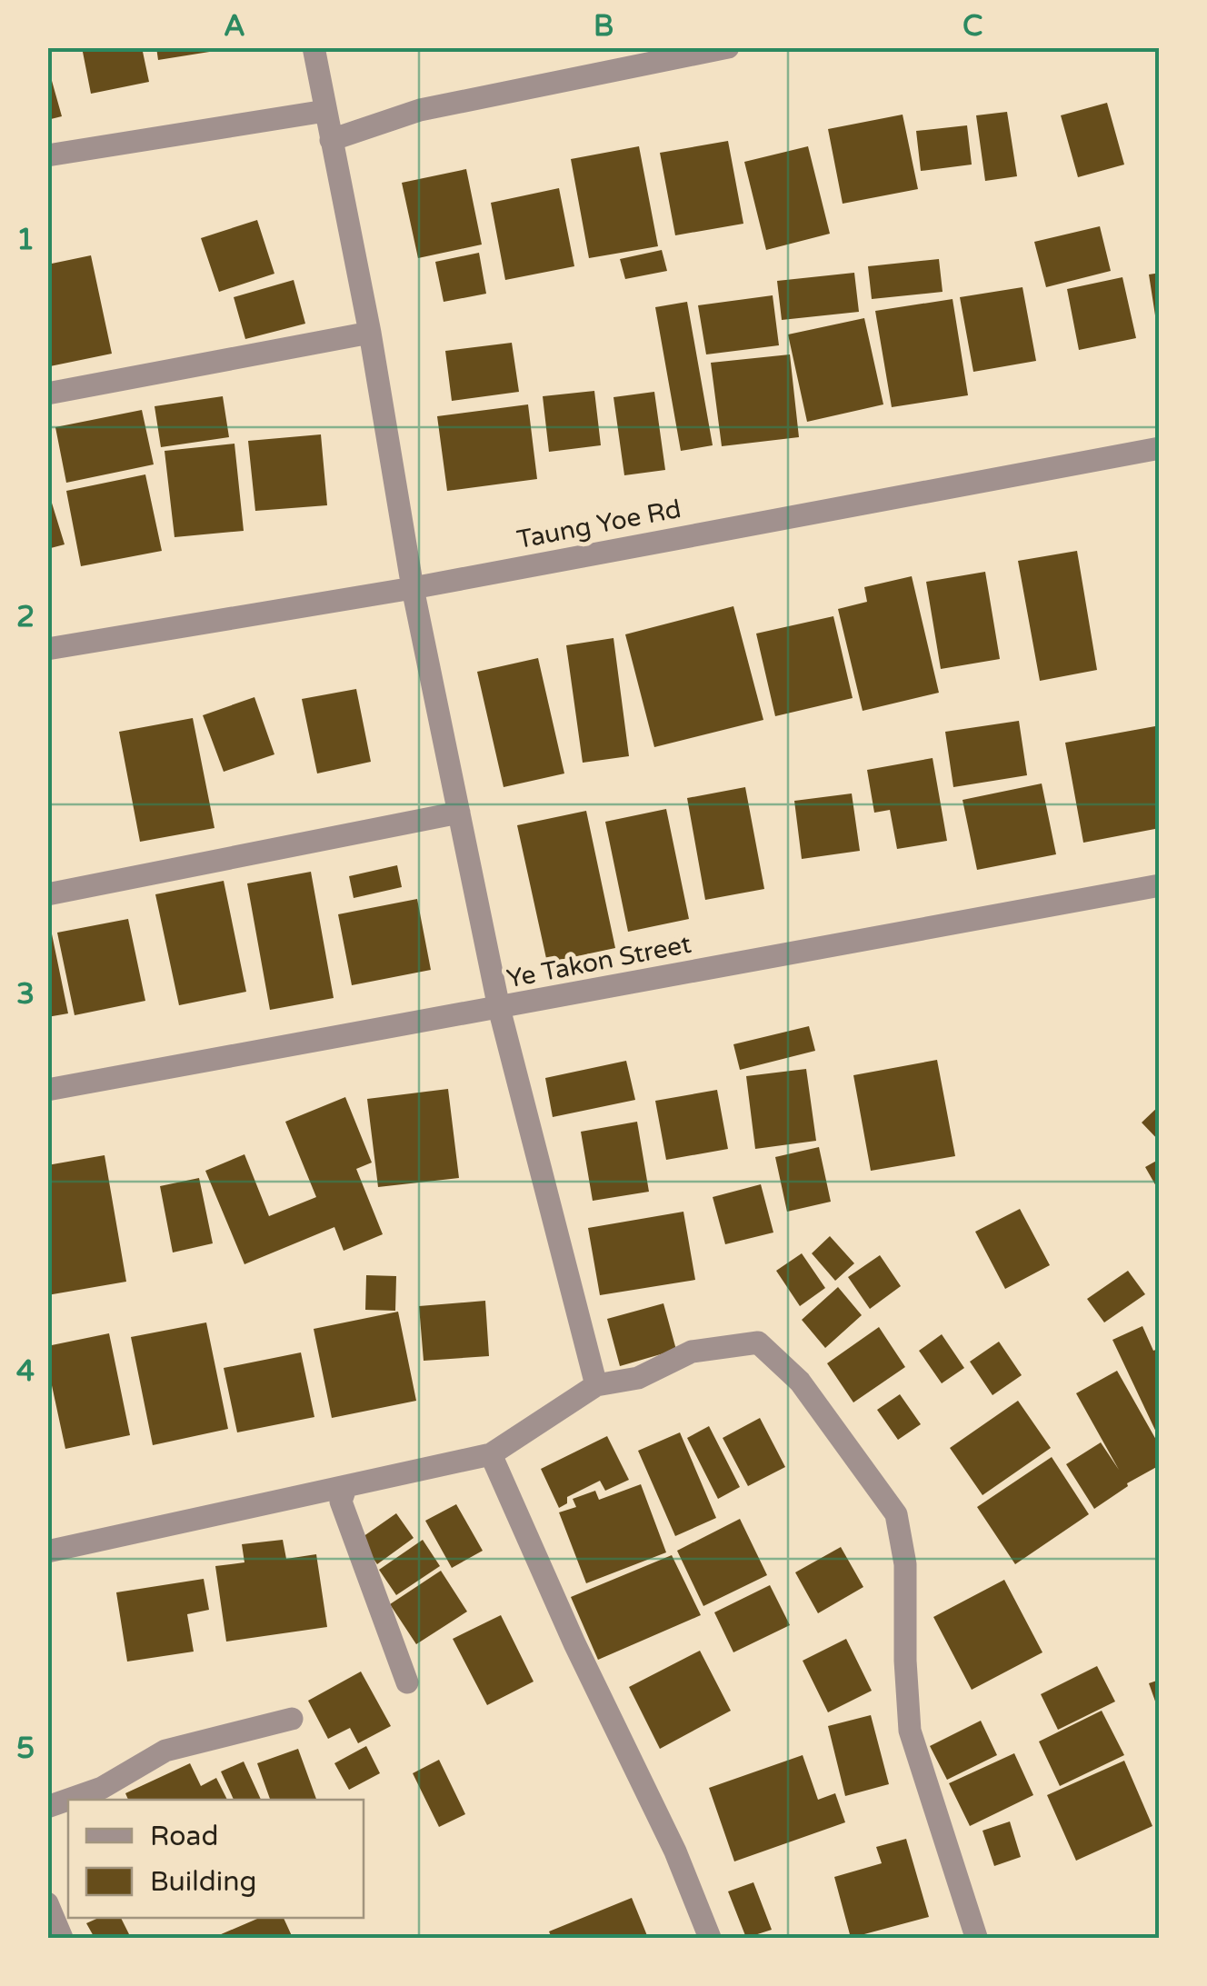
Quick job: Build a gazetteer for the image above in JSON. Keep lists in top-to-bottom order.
{
  "streets": {
    "street": ["Taung Yoe Rd", "Ye Takon Street"]
  },
  "legend": ["Road", "Building"],
  "grid": {
    "columns": ["A", "B", "C"],
    "rows": [
      "1",
      "2",
      "3",
      "4",
      "5"
    ]
  }
}
